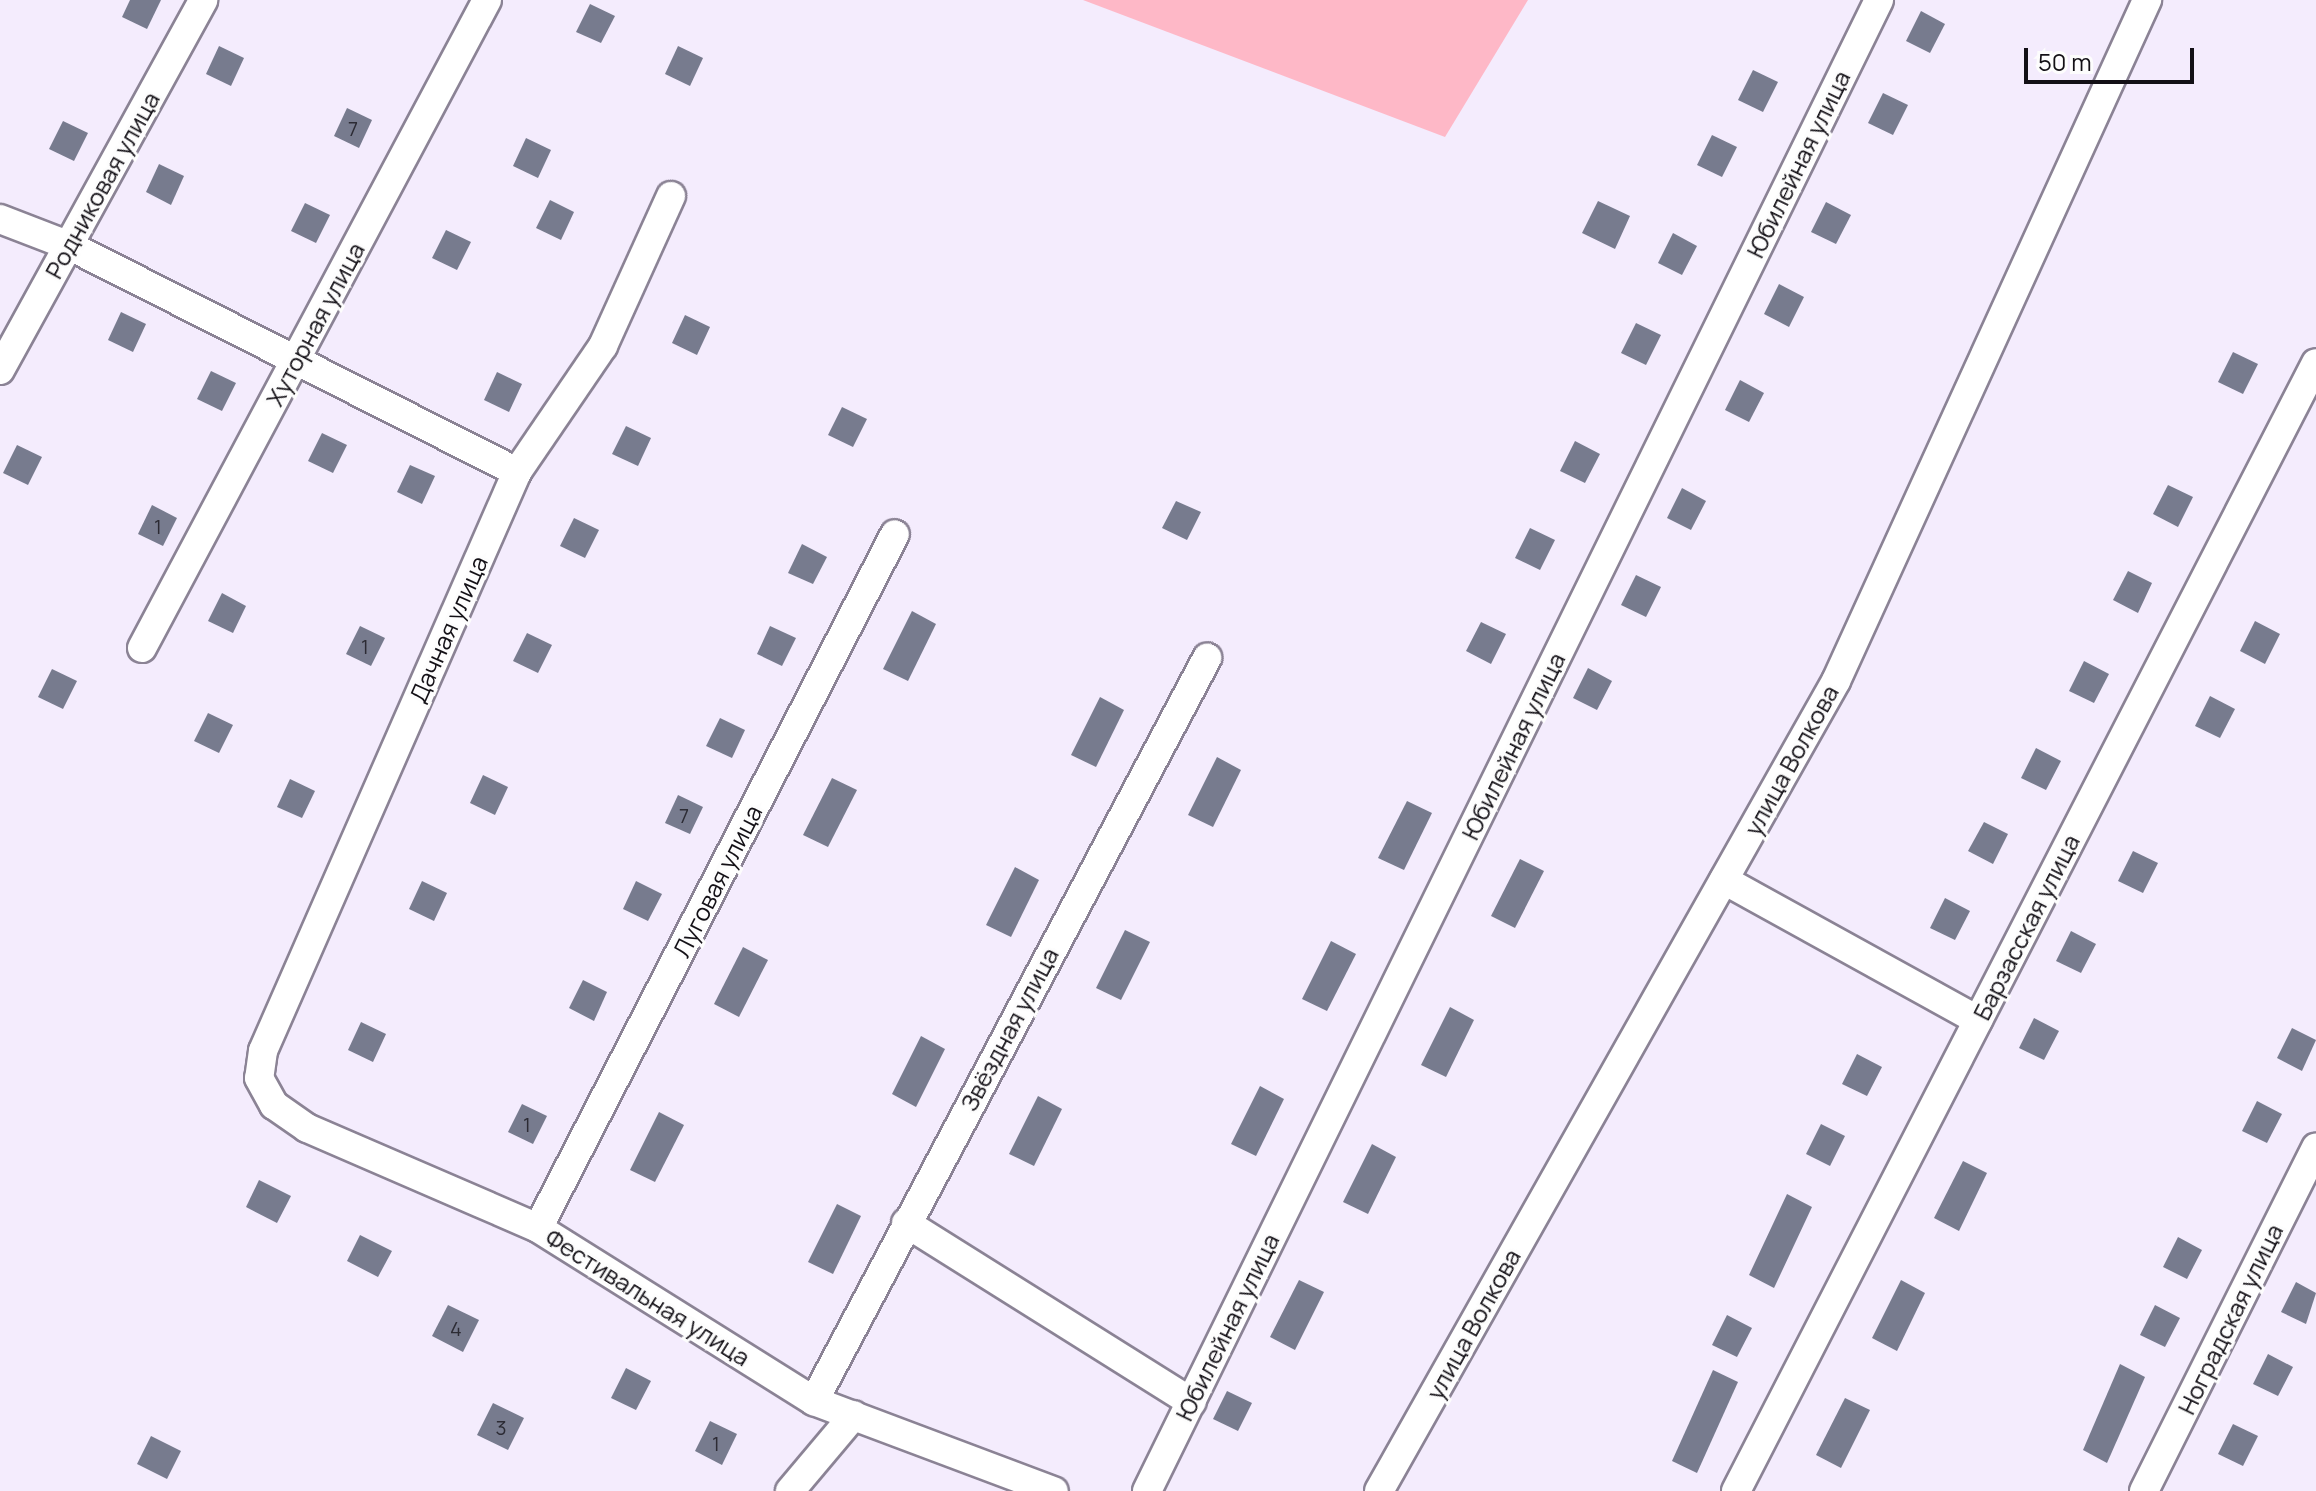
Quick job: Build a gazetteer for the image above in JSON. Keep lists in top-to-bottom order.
{
  "streets": {
    "street": [
      "Юбилейная улица",
      "Родниковая улица",
      "Хуторная улица",
      "Дачная улица",
      "улица Волкова",
      "Луговая улица",
      "Барзасская улица",
      "Звёздная улица",
      "Фестивальная улица",
      "Ноградская улица"
    ]
  },
  "crossings": [
    ["Дачная улица", "Фестивальная улица"],
    ["Луговая улица", "Фестивальная улица"],
    ["Звёздная улица", "Фестивальная улица"]
  ],
  "house_numbers": [
    "7",
    "1",
    "1",
    "7",
    "1",
    "4",
    "3",
    "1"
  ],
  "scale_bar": "50 m"
}
